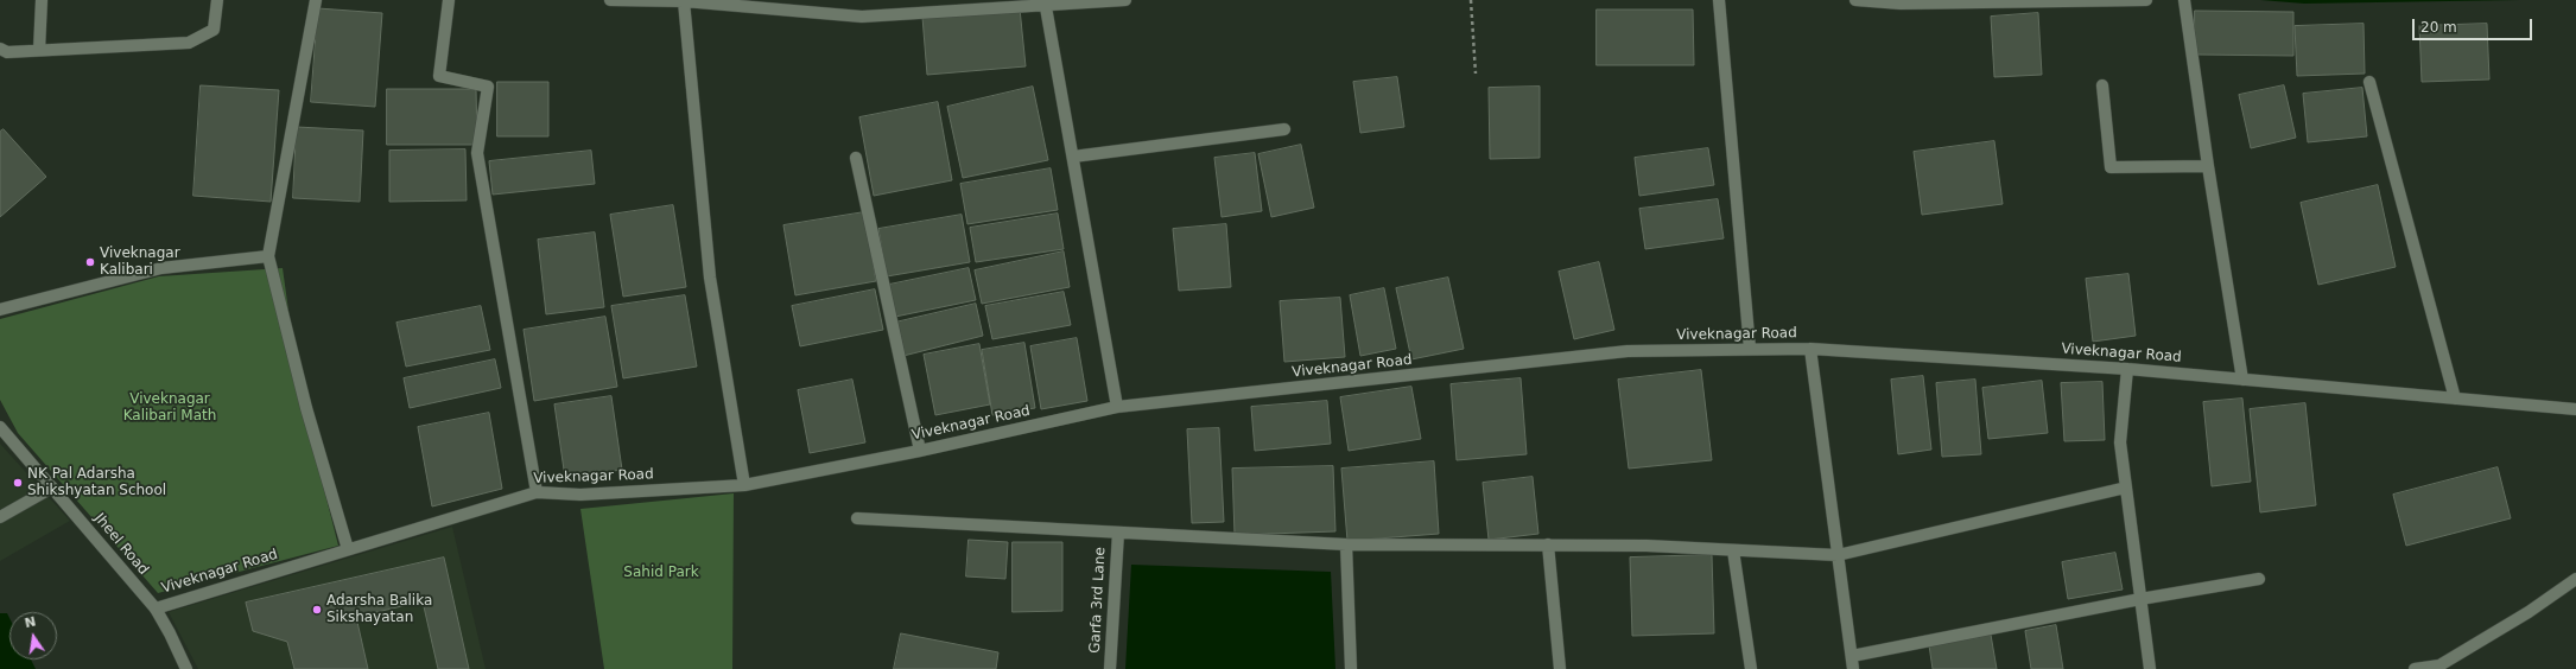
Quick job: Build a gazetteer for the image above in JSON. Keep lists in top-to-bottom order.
{
  "streets": {
    "street": ["Viveknagar Road", "Jheel Road", "Garfa 3rd Lane"]
  },
  "crossings": [
    ["Viveknagar Road", "Jheel Road"]
  ],
  "parks": ["Viveknagar Kalibari Math", "Sahid Park"],
  "places": ["Viveknagar Kalibari", "NK Pal Adarsha Shikshyatan School", "Adarsha Balika Sikshayatan"],
  "scale_bar": "20 m",
  "north": "top"
}
